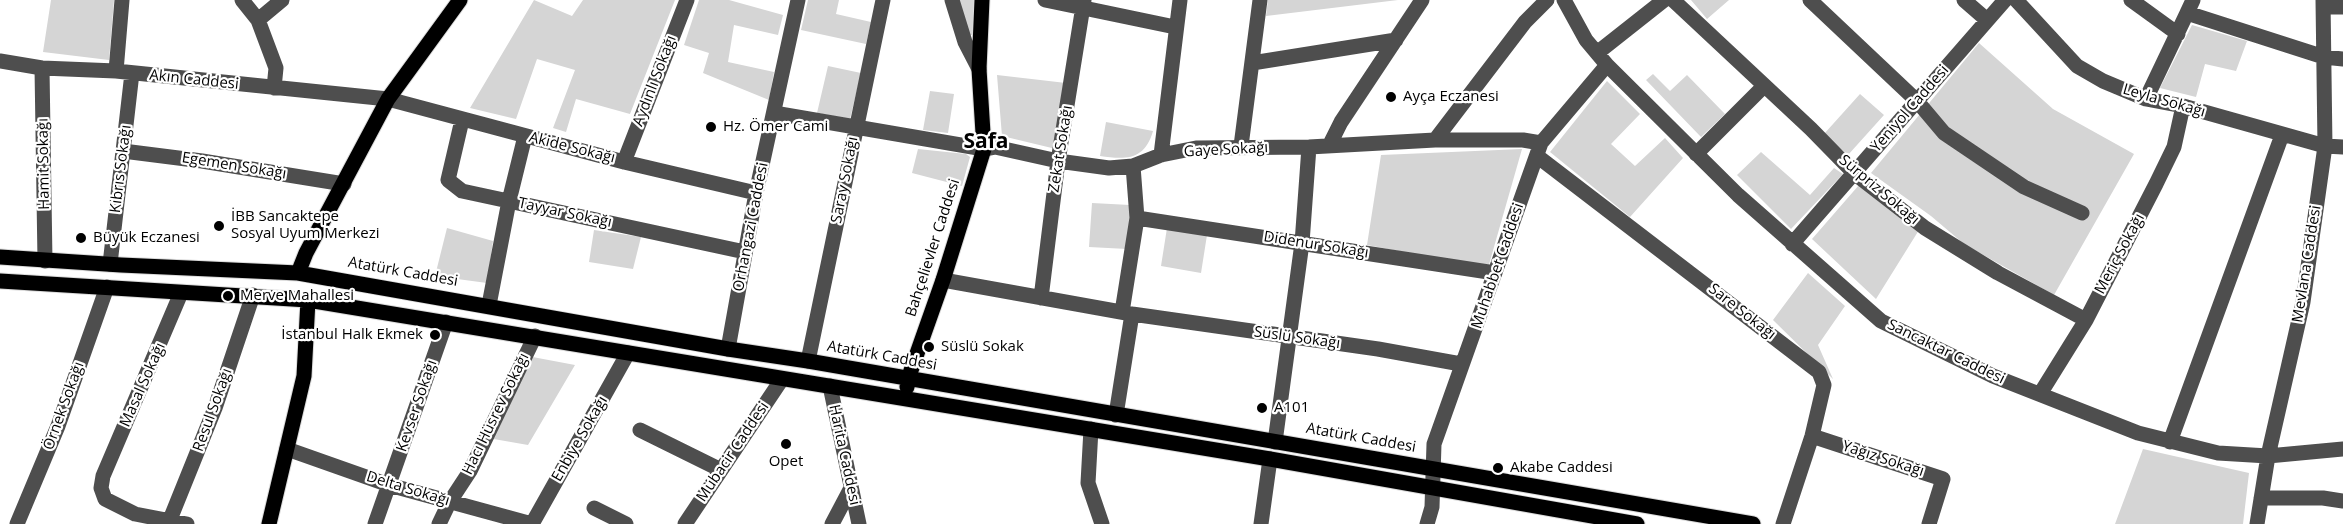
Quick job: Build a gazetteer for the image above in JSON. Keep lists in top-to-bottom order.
{
  "streets": {
    "main road": ["Bahçelievler Caddesi", "Atatürk Caddesi"],
    "street": [
      "Akın Caddesi",
      "Aydınlı Sokağı",
      "Leyla Sokağı",
      "Yeniyol Caddesi",
      "Akide Sokağı",
      "Zekat Sokağı",
      "Gaye Sokağı",
      "Hamit Sokağı",
      "Egemen Sokağı",
      "Kıbrıs Sokağı",
      "Saray Sokağı",
      "Sürpriz Sokağı",
      "Tayyar Sokağı",
      "Orhangazi Caddesi",
      "Didenur Sokağı",
      "Meriç Sokağı",
      "Mevlana Caddesi",
      "Muhabbet Caddesi",
      "Sare Sokağı",
      "Süslü Sokağı",
      "Sancaktar Caddesi",
      "Masal Sokağı",
      "Örnek Sokağı",
      "Kevser Sokağı",
      "Resul Sokağı",
      "Hacı Hüsrev Sokağı",
      "Enbiye Sokağı",
      "Mübacir Caddesi",
      "Harita Caddesi",
      "Yağız Sokağı",
      "Delta Sokağı"
    ]
  },
  "crossings": [
    ["Akın Caddesi", "Akide Sokağı"],
    ["Akın Caddesi", "Hamit Sokağı"],
    ["Akın Caddesi", "Kıbrıs Sokağı"],
    ["Aydınlı Sokağı", "Akide Sokağı"],
    ["Leyla Sokağı", "Meriç Sokağı"],
    ["Leyla Sokağı", "Mevlana Caddesi"],
    ["Yeniyol Caddesi", "Sürpriz Sokağı"],
    ["Yeniyol Caddesi", "Sancaktar Caddesi"],
    ["Akide Sokağı", "Tayyar Sokağı"],
    ["Akide Sokağı", "Orhangazi Caddesi"],
    ["Zekat Sokağı", "Gaye Sokağı"],
    ["Zekat Sokağı", "Süslü Sokağı"],
    ["Gaye Sokağı", "Saray Sokağı"],
    ["Gaye Sokağı", "Orhangazi Caddesi"],
    ["Gaye Sokağı", "Bahçelievler Caddesi"],
    ["Gaye Sokağı", "Muhabbet Caddesi"],
    ["Gaye Sokağı", "Sare Sokağı"],
    ["Hamit Sokağı", "Atatürk Caddesi"],
    ["Egemen Sokağı", "Kıbrıs Sokağı"],
    ["Kıbrıs Sokağı", "Atatürk Caddesi"],
    ["Saray Sokağı", "Atatürk Caddesi"],
    ["Sürpriz Sokağı", "Meriç Sokağı"],
    ["Tayyar Sokağı", "Orhangazi Caddesi"],
    ["Orhangazi Caddesi", "Atatürk Caddesi"],
    ["Didenur Sokağı", "Muhabbet Caddesi"],
    ["Bahçelievler Caddesi", "Atatürk Caddesi"],
    ["Bahçelievler Caddesi", "Süslü Sokağı"],
    ["Meriç Sokağı", "Sancaktar Caddesi"],
    ["Mevlana Caddesi", "Sancaktar Caddesi"],
    ["Muhabbet Caddesi", "Atatürk Caddesi"],
    ["Muhabbet Caddesi", "Sare Sokağı"],
    ["Muhabbet Caddesi", "Süslü Sokağı"],
    ["Muhabbet Caddesi", "Sancaktar Caddesi"],
    ["Sare Sokağı", "Yağız Sokağı"],
    ["Kevser Sokağı", "Delta Sokağı"],
    ["Hacı Hüsrev Sokağı", "Delta Sokağı"],
    ["Enbiye Sokağı", "Delta Sokağı"]
  ],
  "districts": ["Safa"],
  "places": [
    "Ayça Eczanesi",
    "Hz. Ömer Cami",
    "İBB Sancaktepe Sosyal Uyum Merkezi",
    "Büyük Eczanesi",
    "Merve Mahallesi",
    "İstanbul Halk Ekmek",
    "Süslü Sokak",
    "A101",
    "Opet",
    "Akabe Caddesi"
  ]
}
